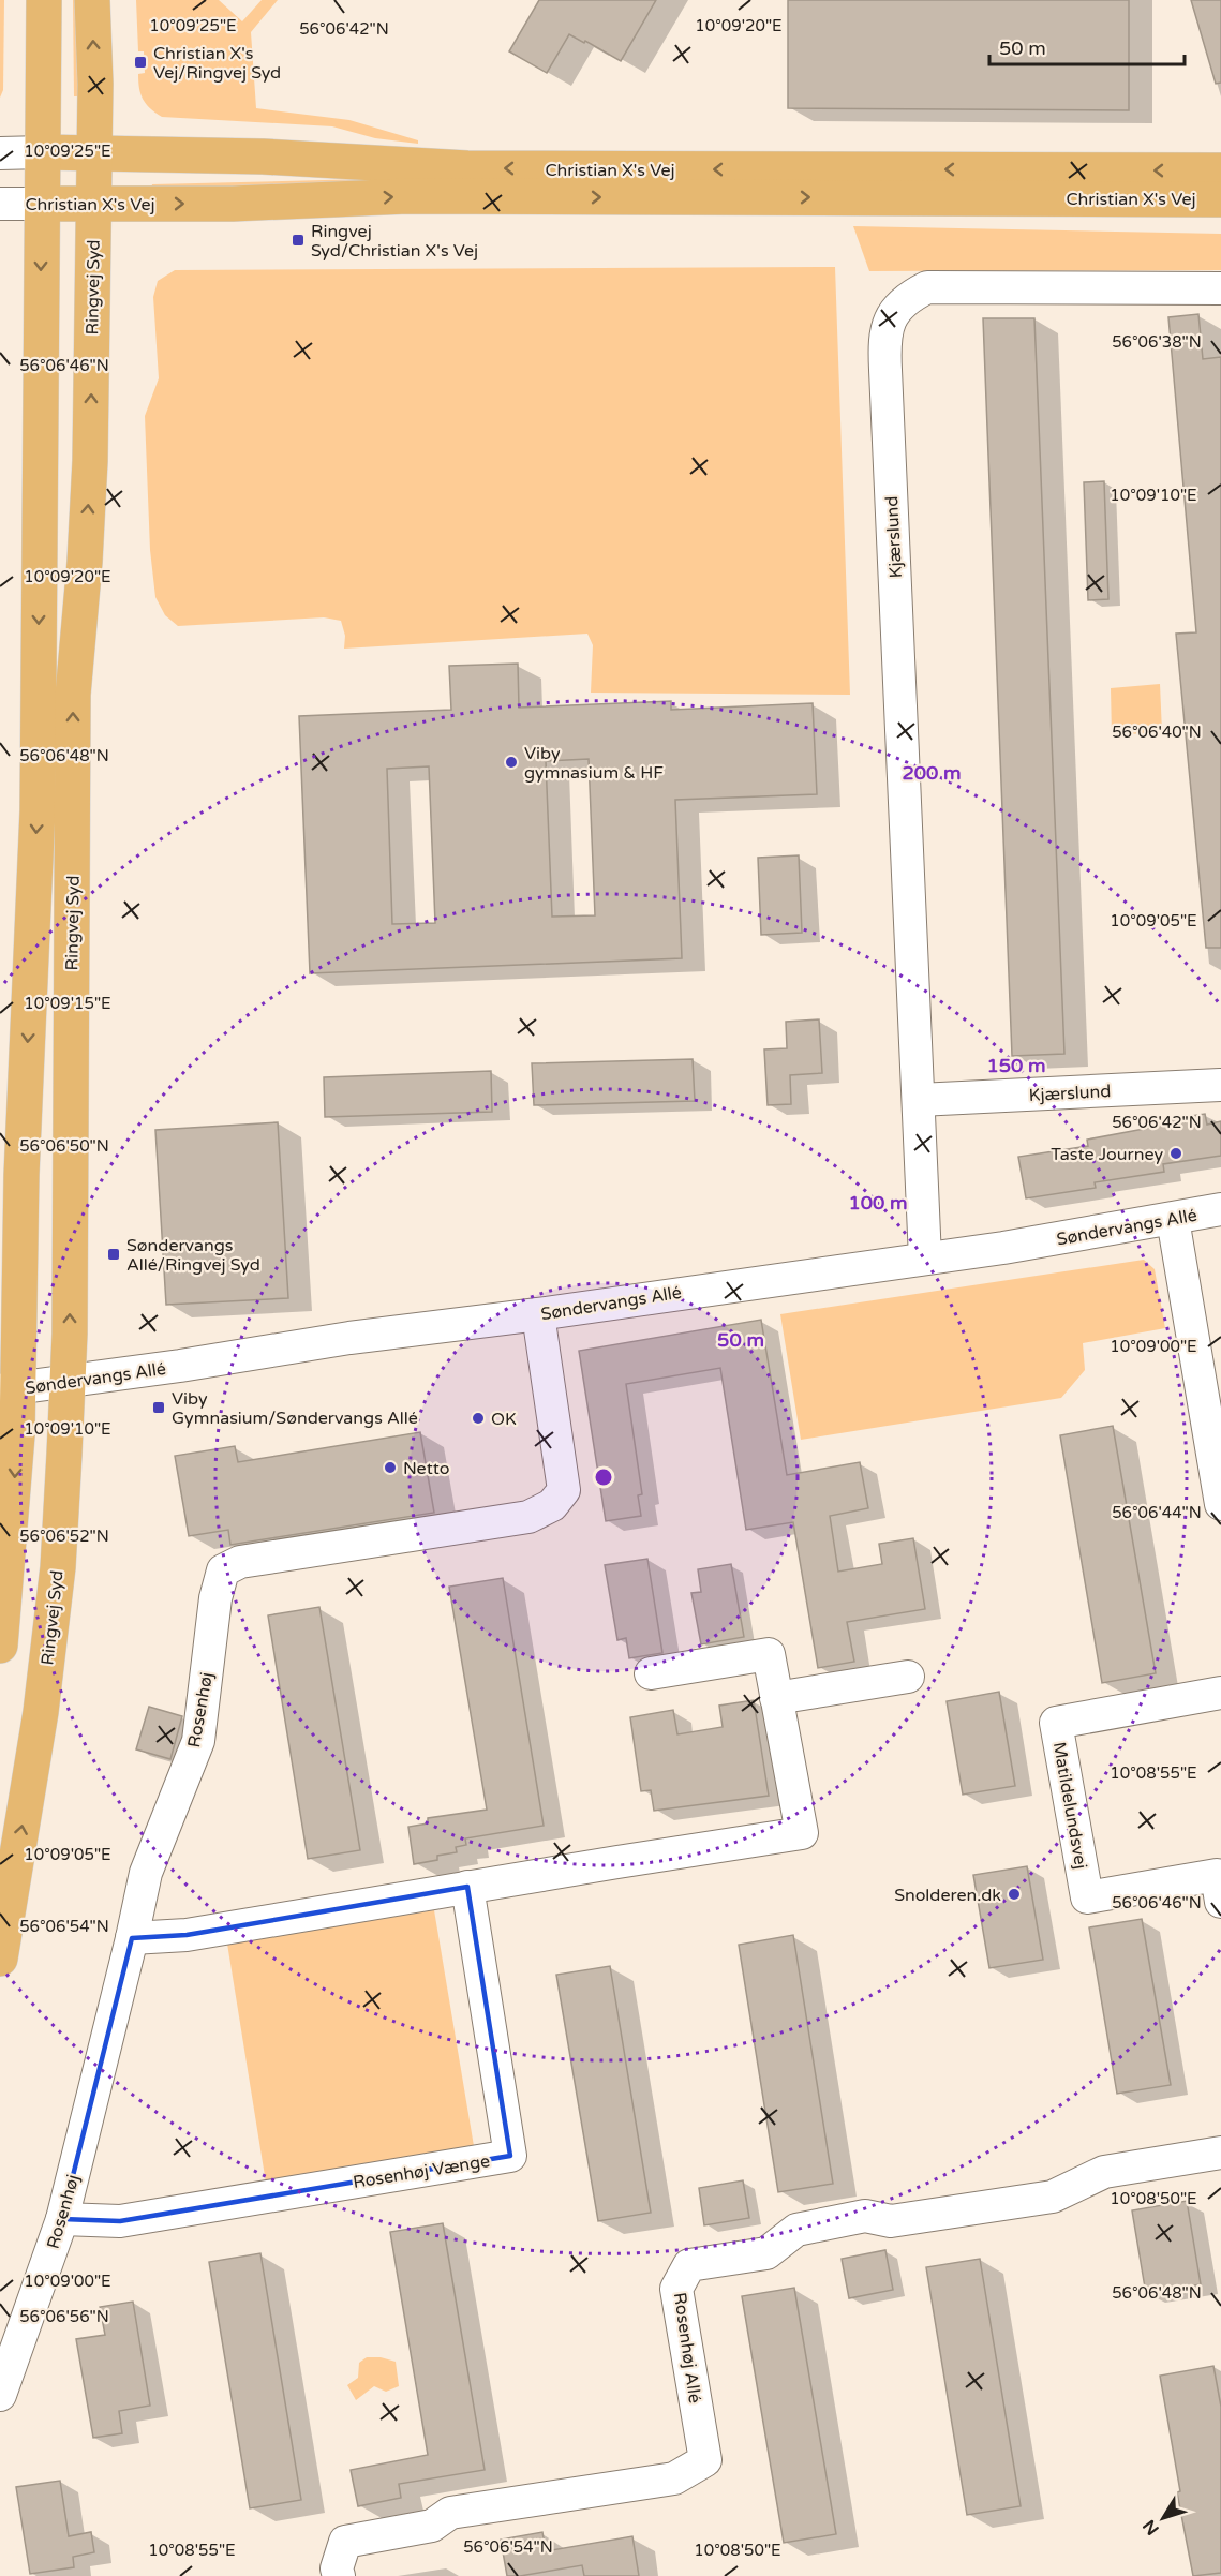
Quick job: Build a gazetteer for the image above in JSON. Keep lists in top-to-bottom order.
{
  "streets": {
    "main road": ["Christian X's Vej", "Ringvej Syd"],
    "street": [
      "Kjærslund",
      "Søndervangs Allé",
      "Rosenhøj",
      "Matildelundsvej",
      "Rosenhøj Vænge",
      "Rosenhøj Allé"
    ]
  },
  "crossings": [
    ["Christian X's Vej", "Ringvej Syd"],
    ["Ringvej Syd", "Søndervangs Allé"],
    ["Kjærslund", "Søndervangs Allé"],
    ["Søndervangs Allé", "Rosenhøj"],
    ["Rosenhøj", "Rosenhøj Vænge"]
  ],
  "places": {
    "transit": [
      "Christian X's Vej/Ringvej Syd",
      "Ringvej Syd/Christian X's Vej",
      "Søndervangs Allé/Ringvej Syd",
      "Viby Gymnasium/Søndervangs Allé"
    ],
    "other": [
      "Viby gymnasium & HF",
      "Taste Journey",
      "OK",
      "Netto",
      "Snolderen.dk"
    ]
  },
  "scale_bar": "50 m",
  "north": "bottom left",
  "coordinates": [
    "10°09'25\"E",
    "10°09'20\"E",
    "56°06'42\"N",
    "56°06'38\"N",
    "56°06'46\"N",
    "10°09'10\"E",
    "56°06'40\"N",
    "56°06'48\"N",
    "10°09'05\"E",
    "10°09'15\"E",
    "56°06'50\"N",
    "10°09'00\"E",
    "56°06'44\"N",
    "56°06'52\"N",
    "10°08'55\"E",
    "56°06'54\"N",
    "10°08'50\"E",
    "56°06'56\"N"
  ],
  "rings": [
    "200 m",
    "150 m",
    "100 m",
    "50 m"
  ]
}
